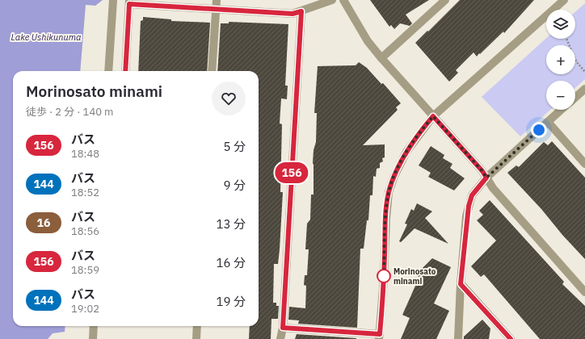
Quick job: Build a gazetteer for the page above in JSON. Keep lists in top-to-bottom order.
{
  "water": ["Lake Ushikunuma"],
  "places": ["Morinosato minami"],
  "lines": ["bus line 156"],
  "page": {
    "on_map": "156",
    "map_buttons": ["+", "−"],
    "heading": ["Morinosato minami", "徒歩 · 2 分 · 140 m"],
    "list": [
      {
        "mark": "156",
        "name": "バス",
        "note": "18:48",
        "value": "5 分"
      },
      {
        "mark": "144",
        "name": "バス",
        "note": "18:52",
        "value": "9 分"
      },
      {
        "mark": "16",
        "name": "バス",
        "note": "18:56",
        "value": "13 分"
      },
      {
        "mark": "156",
        "name": "バス",
        "note": "18:59",
        "value": "16 分"
      },
      {
        "mark": "144",
        "name": "バス",
        "note": "19:02",
        "value": "19 分"
      }
    ]
  }
}
